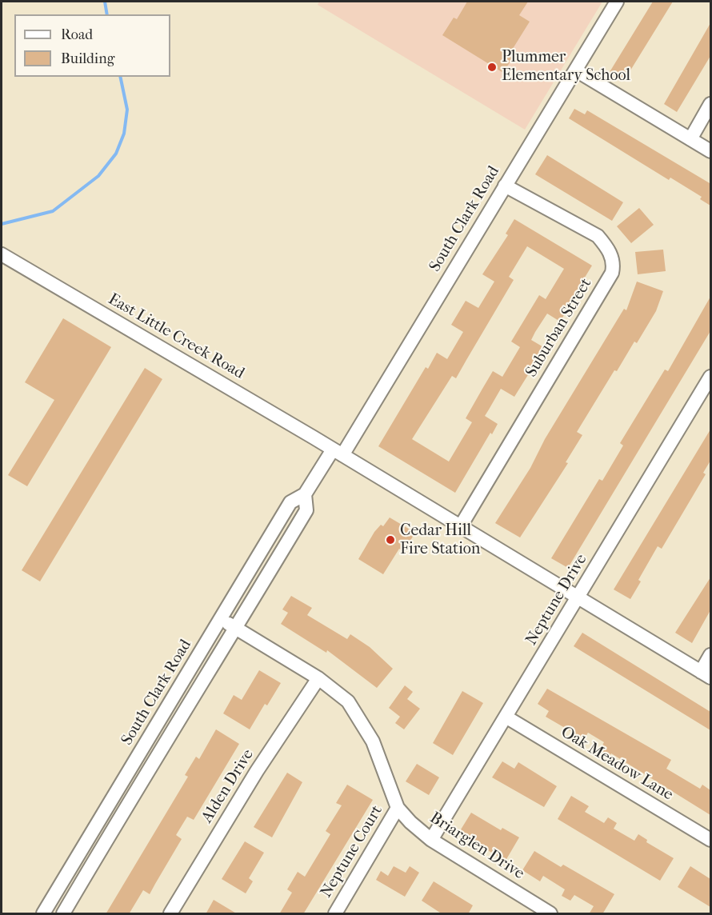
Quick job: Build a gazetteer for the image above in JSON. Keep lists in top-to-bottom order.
{
  "streets": {
    "street": [
      "South Clark Road",
      "Suburban Street",
      "East Little Creek Road",
      "Neptune Drive",
      "Oak Meadow Lane",
      "Alden Drive",
      "Briarglen Drive",
      "Neptune Court"
    ]
  },
  "crossings": [
    ["South Clark Road", "Suburban Street"],
    ["South Clark Road", "East Little Creek Road"],
    ["South Clark Road", "Briarglen Drive"],
    ["Suburban Street", "East Little Creek Road"],
    ["East Little Creek Road", "Neptune Drive"],
    ["Neptune Drive", "Oak Meadow Lane"],
    ["Neptune Drive", "Briarglen Drive"],
    ["Alden Drive", "Briarglen Drive"],
    ["Briarglen Drive", "Neptune Court"]
  ],
  "places": ["Plummer Elementary School", "Cedar Hill Fire Station"],
  "legend": ["Road", "Building"]
}
